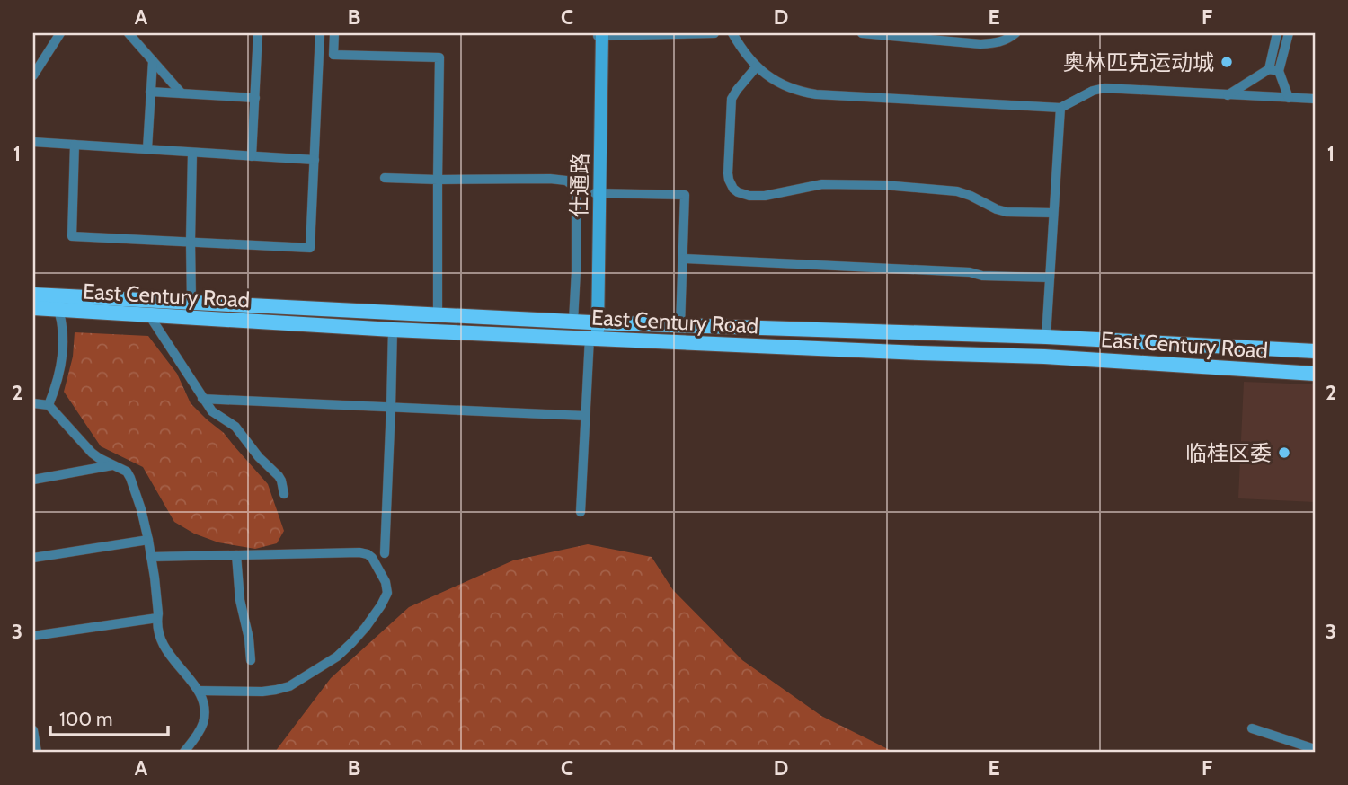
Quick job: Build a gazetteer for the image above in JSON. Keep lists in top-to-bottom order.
{
  "streets": {
    "main road": ["East Century Road"],
    "street": ["仕通路"]
  },
  "crossings": [
    ["仕通路", "East Century Road"]
  ],
  "places": ["奥林匹克运动城", "临桂区委"],
  "scale_bar": "100 m",
  "grid": {
    "columns": [
      "A",
      "B",
      "C",
      "D",
      "E",
      "F"
    ],
    "rows": ["1", "2", "3"]
  }
}
